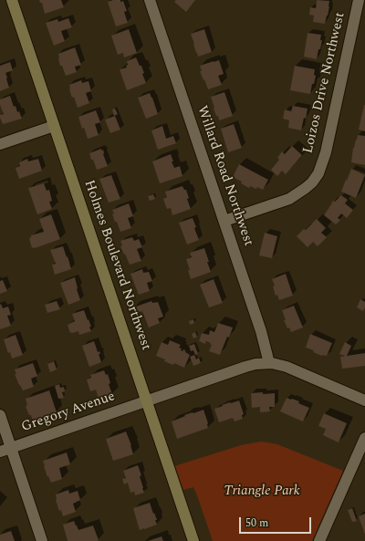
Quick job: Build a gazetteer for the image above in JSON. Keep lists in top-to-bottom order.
{
  "streets": {
    "street": [
      "Loizos Drive Northwest",
      "Willard Road Northwest",
      "Holmes Boulevard Northwest",
      "Gregory Avenue"
    ]
  },
  "crossings": [
    ["Loizos Drive Northwest", "Willard Road Northwest"],
    ["Willard Road Northwest", "Gregory Avenue"],
    ["Holmes Boulevard Northwest", "Gregory Avenue"]
  ],
  "parks": ["Triangle Park"],
  "scale_bar": "50 m"
}
